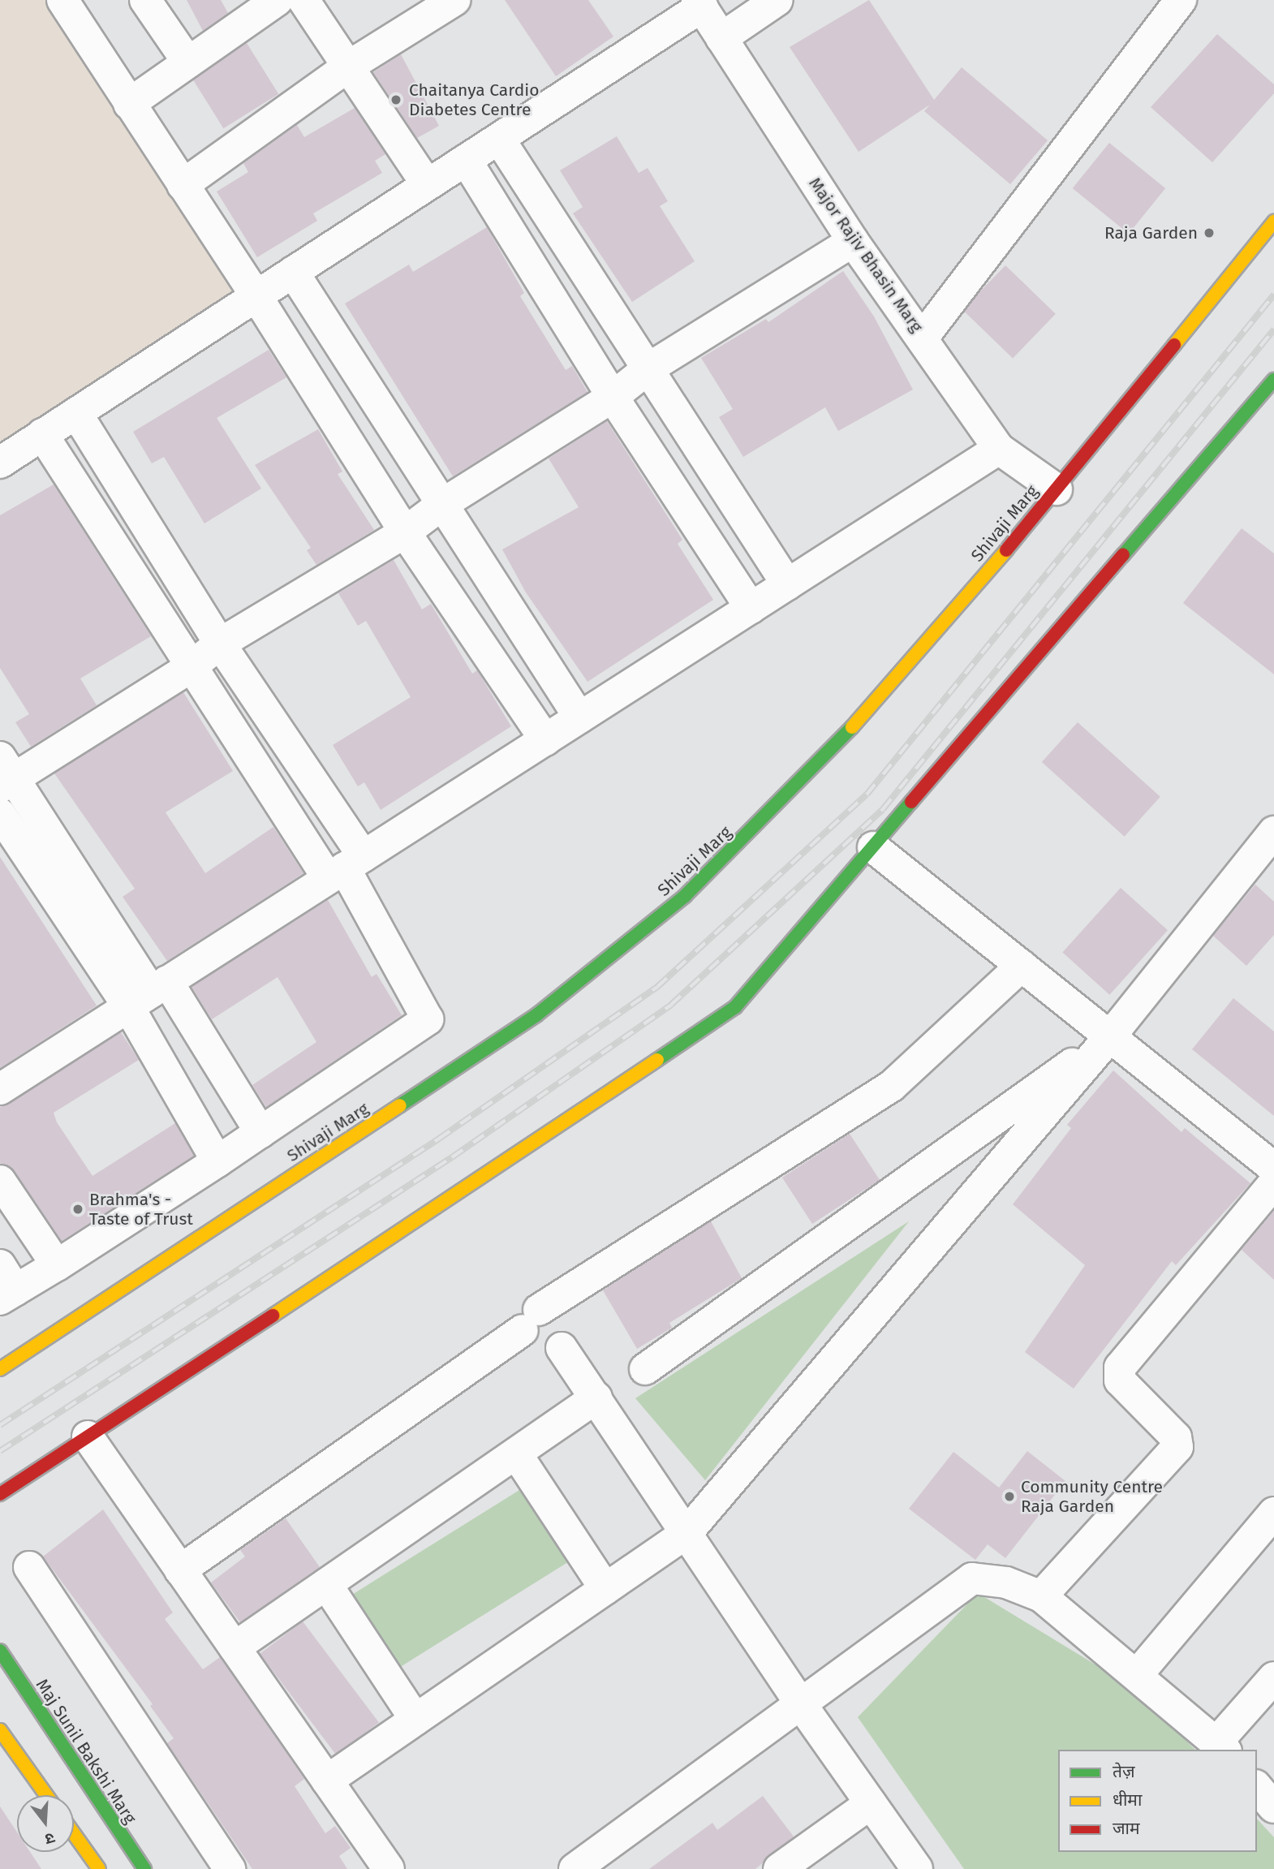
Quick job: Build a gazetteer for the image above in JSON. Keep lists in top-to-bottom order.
{
  "streets": {
    "main road": ["Shivaji Marg", "Maj Sunil Bakshi Marg"],
    "street": ["Major Rajiv Bhasin Marg"]
  },
  "crossings": [
    ["Major Rajiv Bhasin Marg", "Shivaji Marg"]
  ],
  "places": [
    "Chaitanya Cardio Diabetes Centre",
    "Raja Garden",
    "Brahma's - Taste of Trust",
    "Community Centre Raja Garden"
  ],
  "legend": ["तेज़", "धीमा", "जाम"],
  "north": "bottom"
}
